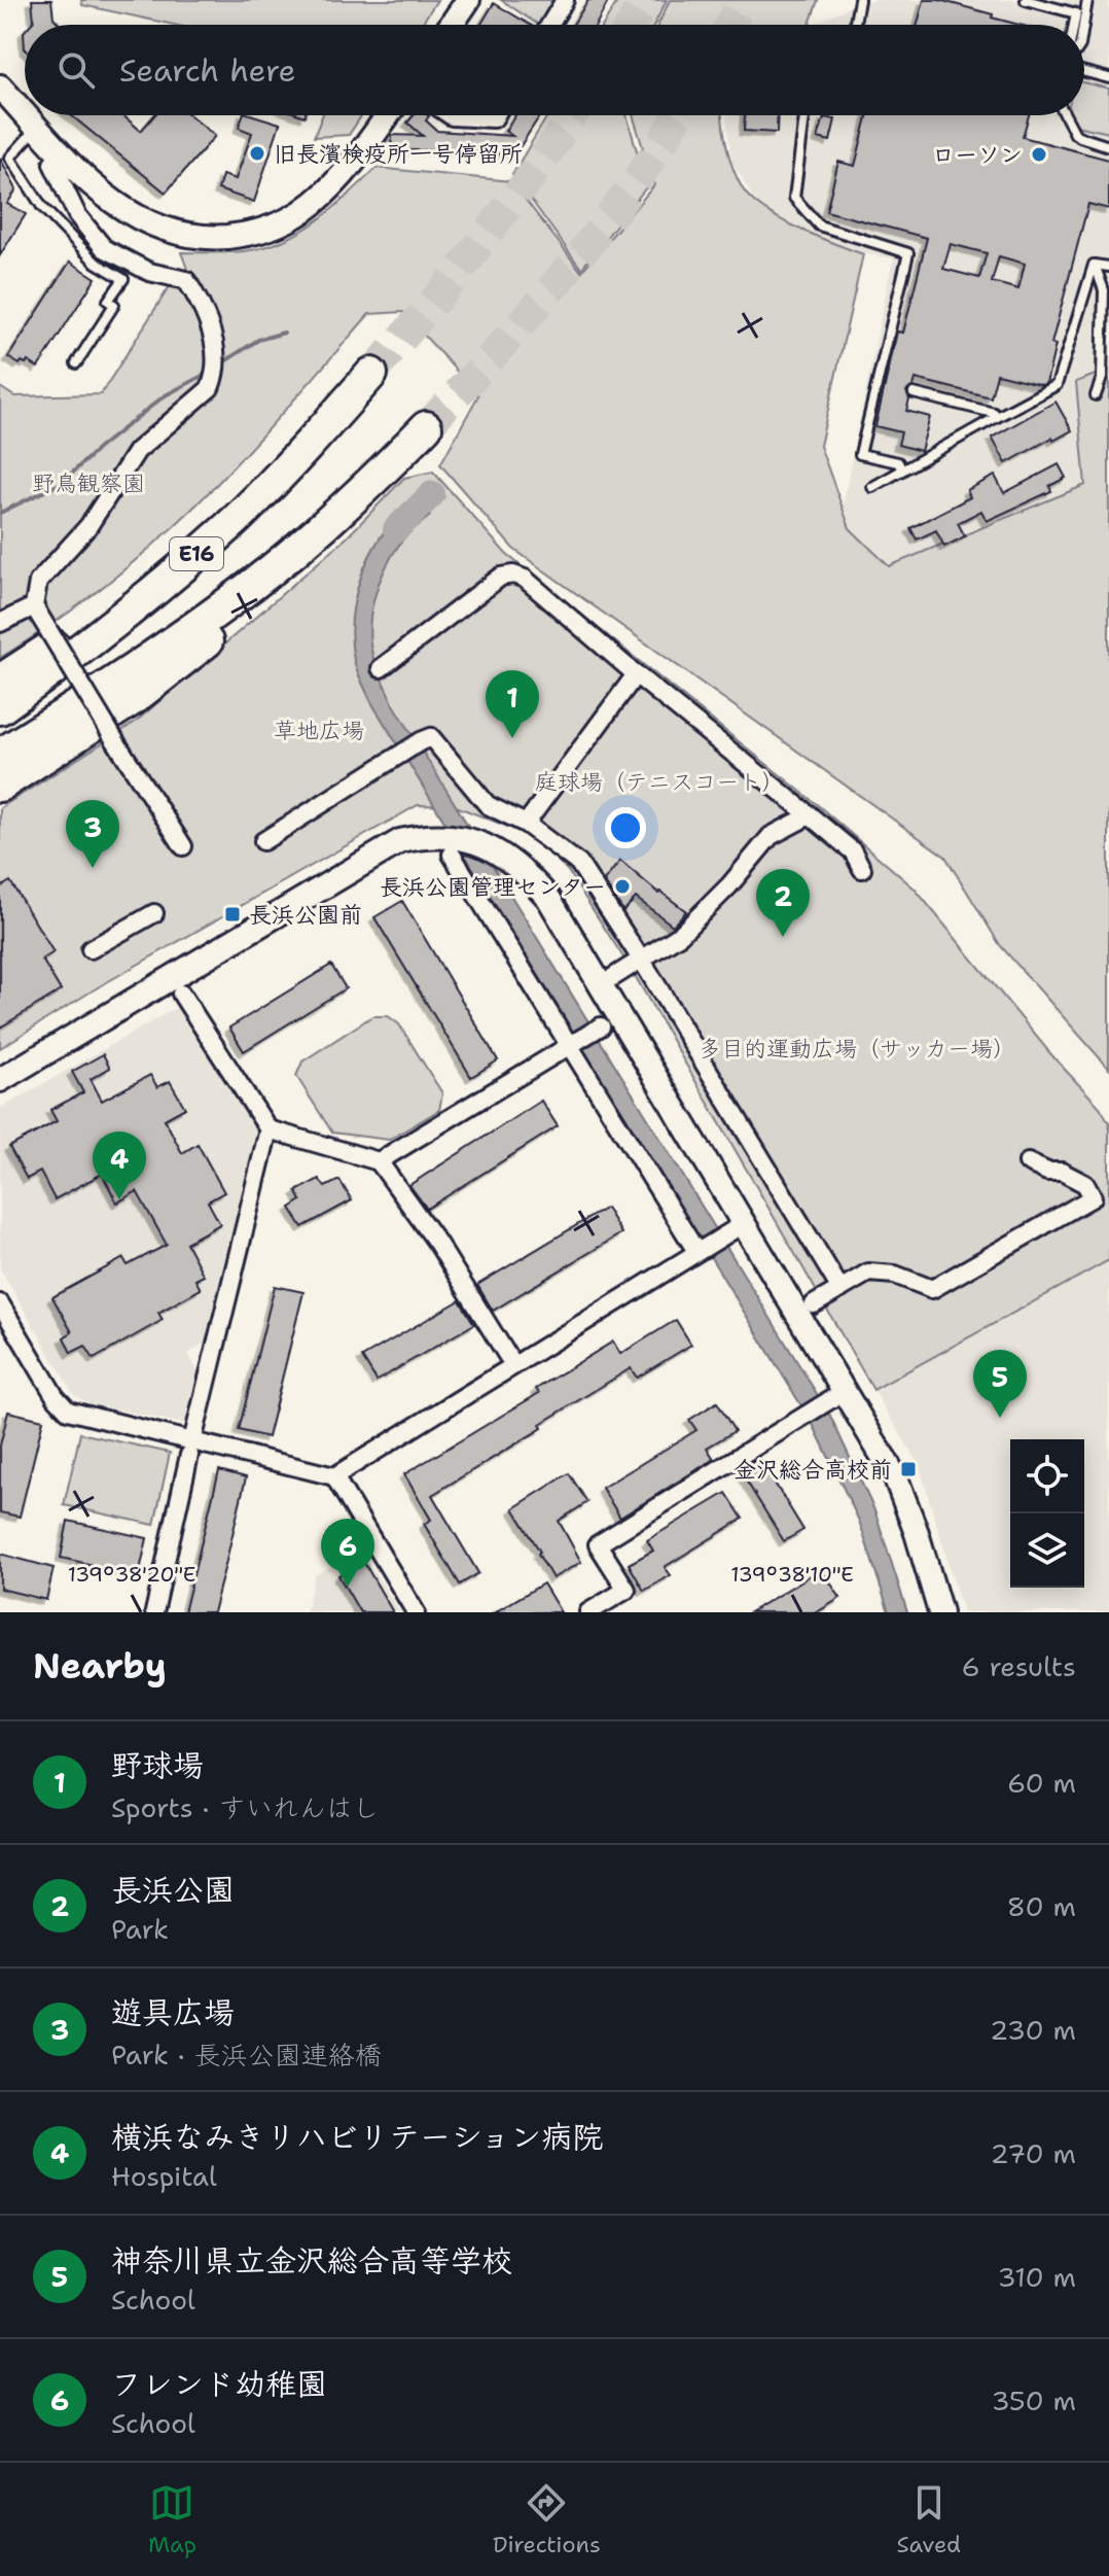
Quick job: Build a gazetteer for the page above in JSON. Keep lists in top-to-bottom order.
{
  "streets": {
    "highway": ["E16"]
  },
  "parks": [
    "野鳥観察園",
    "草地広場",
    "庭球場（テニスコート）",
    "多目的運動広場（サッカー場）"
  ],
  "places": {
    "other": ["旧長濱検疫所一号停留所", "ローソン", "長浜公園管理センター"],
    "transit": ["長浜公園前", "金沢総合高校前"]
  },
  "page": {
    "search": "Search here",
    "pins": [
      "1",
      "3",
      "2",
      "4",
      "5",
      "6"
    ],
    "heading": ["Nearby", "6 results"],
    "list": [
      {
        "mark": "1",
        "name": "野球場",
        "note": "Sports · すいれんはし",
        "value": "60 m"
      },
      {
        "mark": "2",
        "name": "長浜公園",
        "note": "Park",
        "value": "80 m"
      },
      {
        "mark": "3",
        "name": "遊具広場",
        "note": "Park · 長浜公園連絡橋",
        "value": "230 m"
      },
      {
        "mark": "4",
        "name": "横浜なみきリハビリテーション病院",
        "note": "Hospital",
        "value": "270 m"
      },
      {
        "mark": "5",
        "name": "神奈川県立金沢総合高等学校",
        "note": "School",
        "value": "310 m"
      },
      {
        "mark": "6",
        "name": "フレンド幼稚園",
        "note": "School",
        "value": "350 m"
      }
    ],
    "nav": ["Map", "Directions", "Saved"]
  },
  "coordinates": ["139°38'20\"E", "139°38'10\"E"]
}
